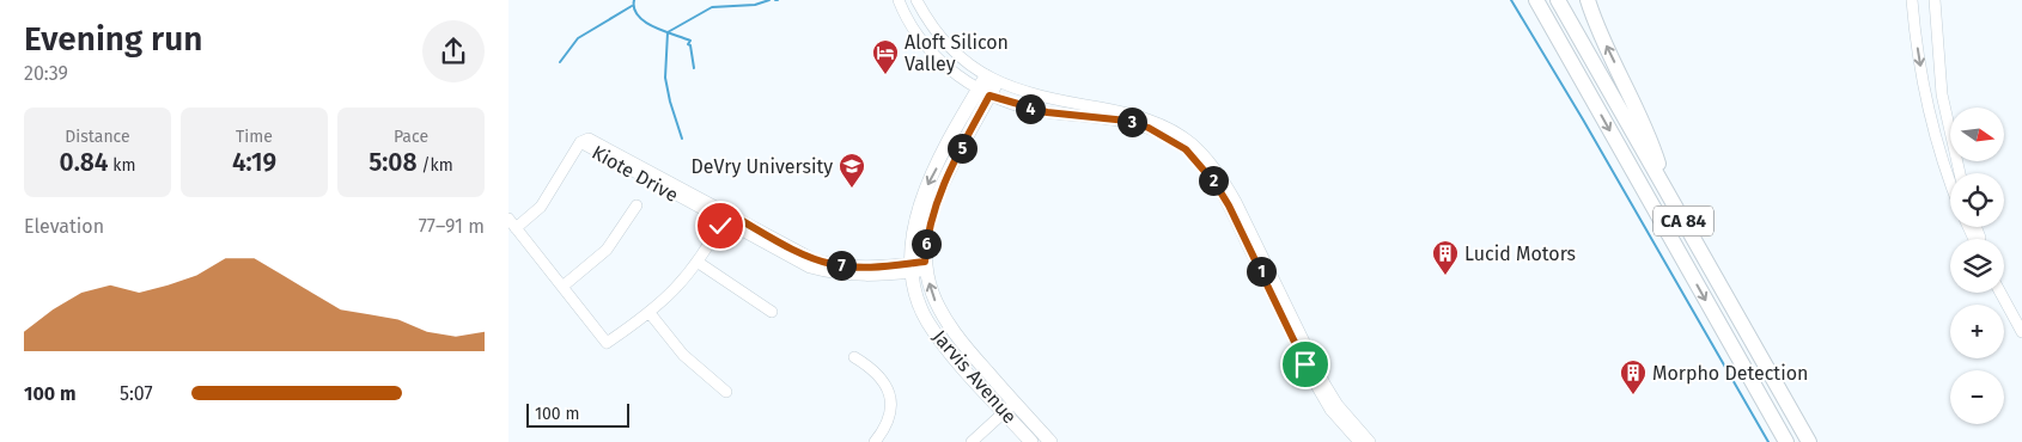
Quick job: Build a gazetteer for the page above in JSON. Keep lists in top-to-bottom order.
{
  "streets": {
    "highway": ["CA 84"],
    "main road": ["Jarvis Avenue"],
    "street": ["Kiote Drive"]
  },
  "crossings": [
    ["Kiote Drive", "Jarvis Avenue"]
  ],
  "places": {
    "hotel": ["Aloft Silicon Valley"],
    "school or university": ["DeVry University"],
    "building": ["Lucid Motors", "Morpho Detection"]
  },
  "scale_bar": "100 m",
  "north": "right",
  "page": {
    "heading": ["Evening run", "20:39"],
    "pins": [
      "4",
      "3",
      "5",
      "2",
      "6",
      "7",
      "1"
    ],
    "stats": [
      ["Distance", "0.84 km"],
      ["Time", "4:19"],
      ["Pace", "5:08 /km"]
    ],
    "map_buttons": ["+", "−"],
    "chart": ["Elevation", "77–91 m"],
    "list": [
      {
        "name": "100 m",
        "note": "5:07"
      }
    ],
    "scale": "100 m"
  }
}
